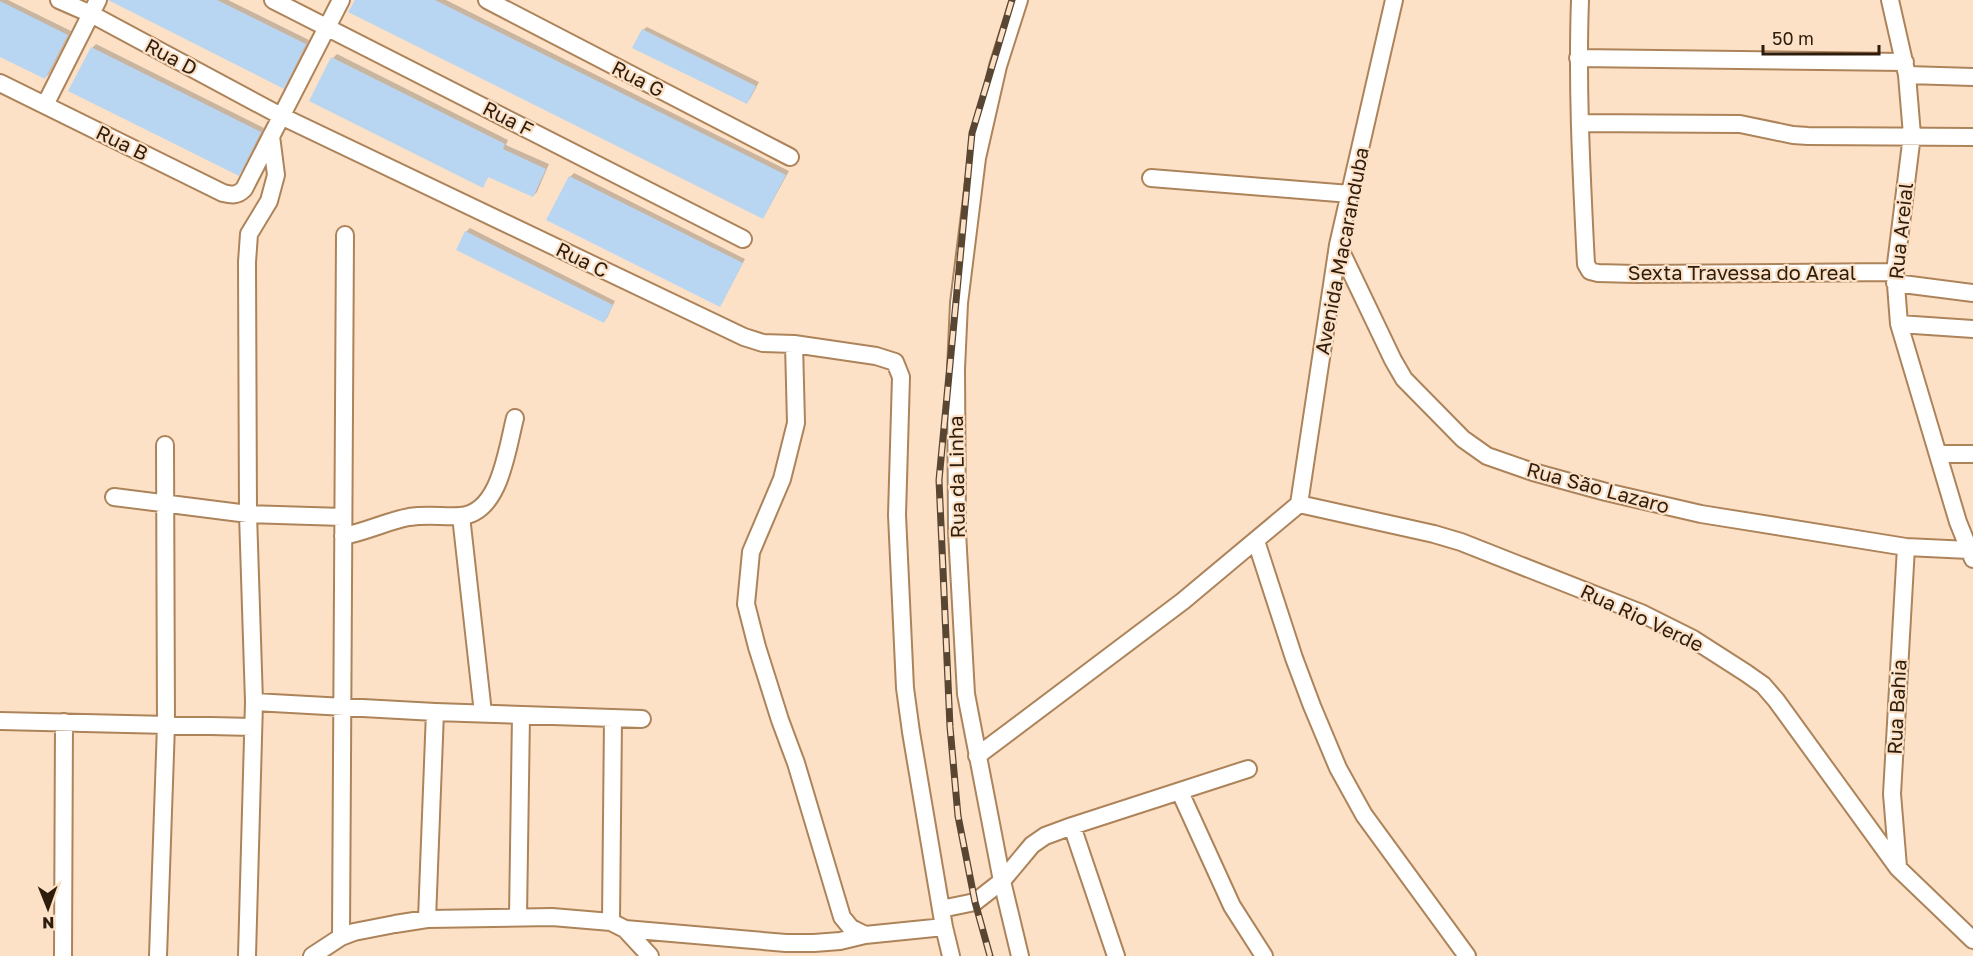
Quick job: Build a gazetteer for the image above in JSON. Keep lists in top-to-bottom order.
{
  "streets": {
    "street": [
      "Rua D",
      "Rua G",
      "Rua F",
      "Rua B",
      "Rua Areial",
      "Avenida Macaranduba",
      "Rua C",
      "Sexta Travessa do Areal",
      "Rua da Linha",
      "Rua São Lazaro",
      "Rua Rio Verde",
      "Rua Bahia"
    ]
  },
  "crossings": [
    ["Rua D", "Rua C"],
    ["Rua Areial", "Sexta Travessa do Areal"],
    ["Rua Areial", "Rua São Lazaro"],
    ["Avenida Macaranduba", "Rua São Lazaro"],
    ["Avenida Macaranduba", "Rua Rio Verde"],
    ["Rua São Lazaro", "Rua Bahia"],
    ["Rua Rio Verde", "Rua Bahia"]
  ],
  "scale_bar": "50 m",
  "north": "bottom"
}
